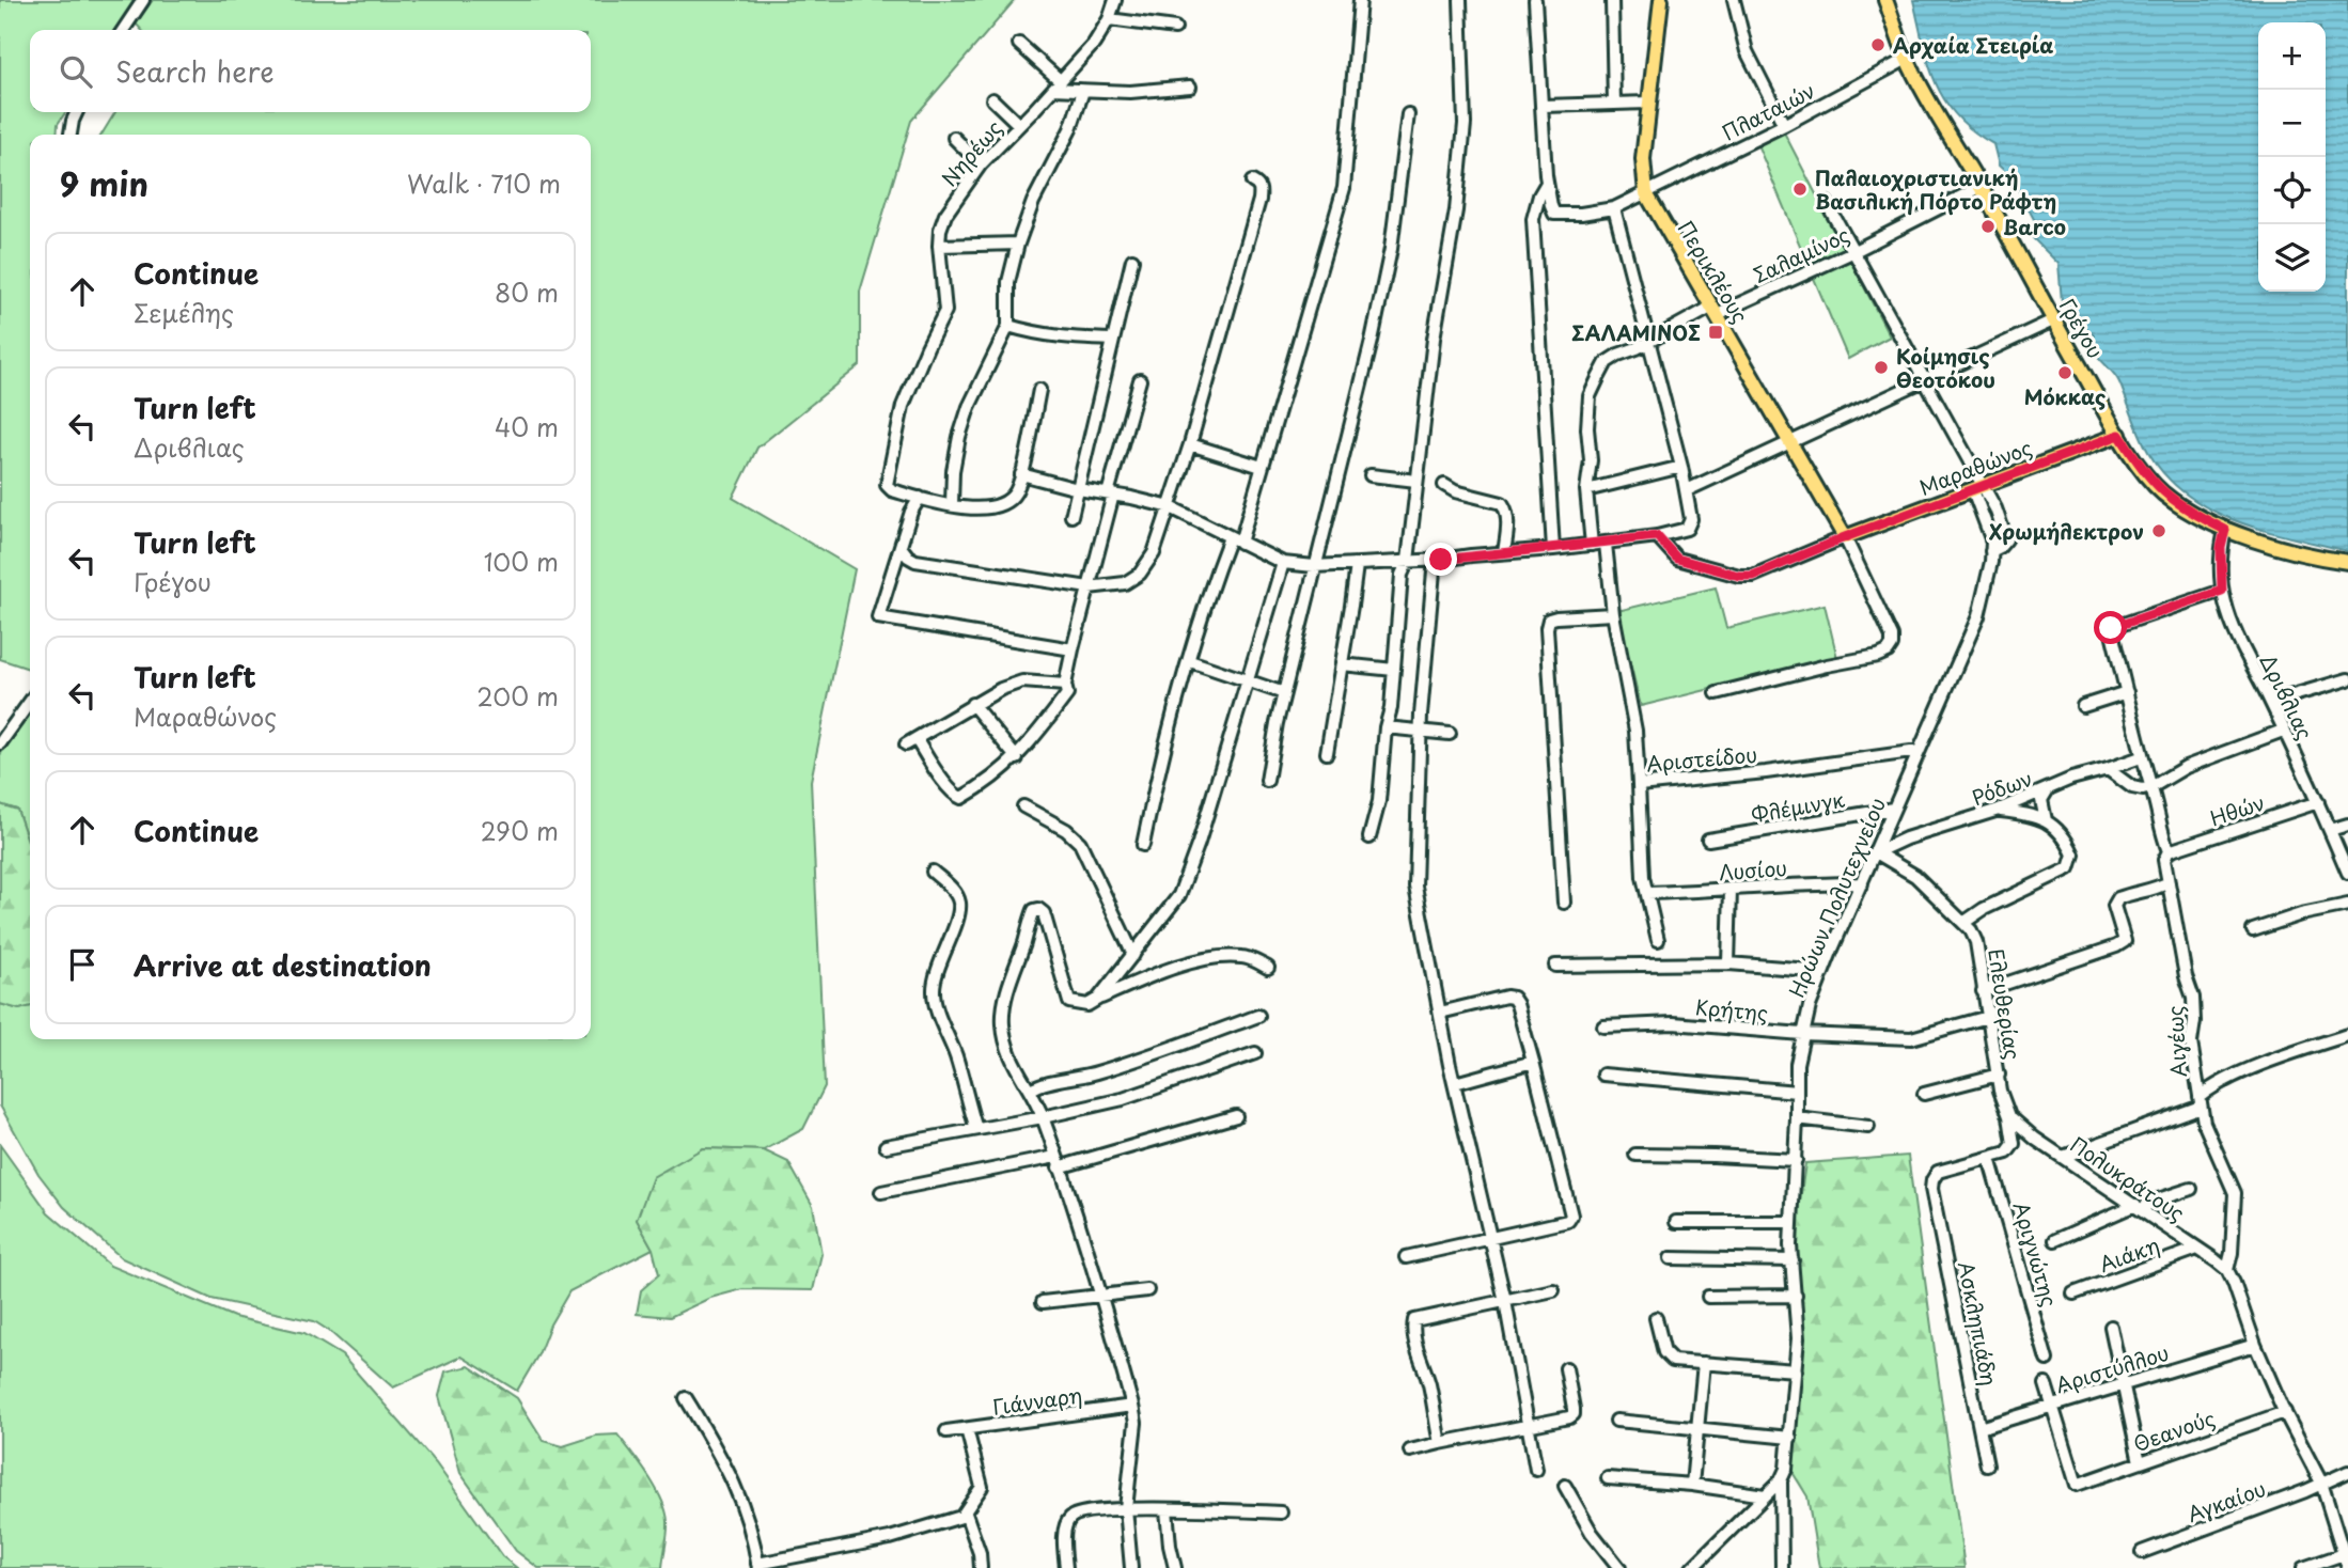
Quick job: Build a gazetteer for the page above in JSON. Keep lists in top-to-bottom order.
{
  "streets": {
    "main road": ["Περικλέους", "Γρέγου", "Μαραθώνος"],
    "street": [
      "Πλαταιών",
      "Νηρέως",
      "Σαλαμίνος",
      "Δριβλιας",
      "Αριστείδου",
      "Ρόδων",
      "Φλέμινγκ",
      "Ηθών",
      "Λυσίου",
      "Ηρώων Πολυτεχνείου",
      "Ελευθερίας",
      "Κρήτης",
      "Αιγέως",
      "Πολυκράτους",
      "Αριγνώτης",
      "Αιάκη",
      "Ασκληπιάδη",
      "Αριστύλλου",
      "Γιάνναρη",
      "Θεανούς",
      "Αγκαίου"
    ]
  },
  "crossings": [
    ["Πλαταιών", "Περικλέους"],
    ["Πλαταιών", "Γρέγου"],
    ["Σαλαμίνος", "Περικλέους"],
    ["Σαλαμίνος", "Γρέγου"],
    ["Σαλαμίνος", "Ηρώων Πολυτεχνείου"],
    ["Περικλέους", "Μαραθώνος"],
    ["Γρέγου", "Μαραθώνος"],
    ["Γρέγου", "Δριβλιας"],
    ["Μαραθώνος", "Ηρώων Πολυτεχνείου"],
    ["Δριβλιας", "Ηθών"],
    ["Δριβλιας", "Αιγέως"],
    ["Αριστείδου", "Ηρώων Πολυτεχνείου"],
    ["Ρόδων", "Ηρώων Πολυτεχνείου"],
    ["Ρόδων", "Ελευθερίας"],
    ["Ρόδων", "Αιγέως"],
    ["Φλέμινγκ", "Ηρώων Πολυτεχνείου"],
    ["Ηθών", "Αιγέως"],
    ["Λυσίου", "Ηρώων Πολυτεχνείου"],
    ["Ηρώων Πολυτεχνείου", "Ελευθερίας"],
    ["Ηρώων Πολυτεχνείου", "Κρήτης"],
    ["Ελευθερίας", "Κρήτης"],
    ["Ελευθερίας", "Πολυκράτους"],
    ["Ελευθερίας", "Αριγνώτης"],
    ["Ελευθερίας", "Ασκληπιάδη"],
    ["Αιγέως", "Πολυκράτους"],
    ["Πολυκράτους", "Αιάκη"],
    ["Αριγνώτης", "Ασκληπιάδη"],
    ["Ασκληπιάδη", "Αριστύλλου"],
    ["Αριστύλλου", "Θεανούς"]
  ],
  "places": {
    "other": [
      "Αρχαία Στειρία",
      "Παλαιοχριστιανική Βασιλική Πόρτο Ράφτη",
      "Barco",
      "Κοίμησις Θεοτόκου",
      "Μόκκας",
      "Χρωμήλεκτρον"
    ],
    "transit": ["ΣΑΛΑΜΙΝΟΣ"]
  },
  "page": {
    "map_buttons": ["+", "−"],
    "search": "Search here",
    "heading": ["9 min", "Walk · 710 m"],
    "list": [
      ["Continue", "Σεμέλης", "80 m"],
      ["Turn left", "Δριβλιας", "40 m"],
      ["Turn left", "Γρέγου", "100 m"],
      ["Turn left", "Μαραθώνος", "200 m"],
      ["Continue", "290 m"],
      "Arrive at destination"
    ]
  }
}
